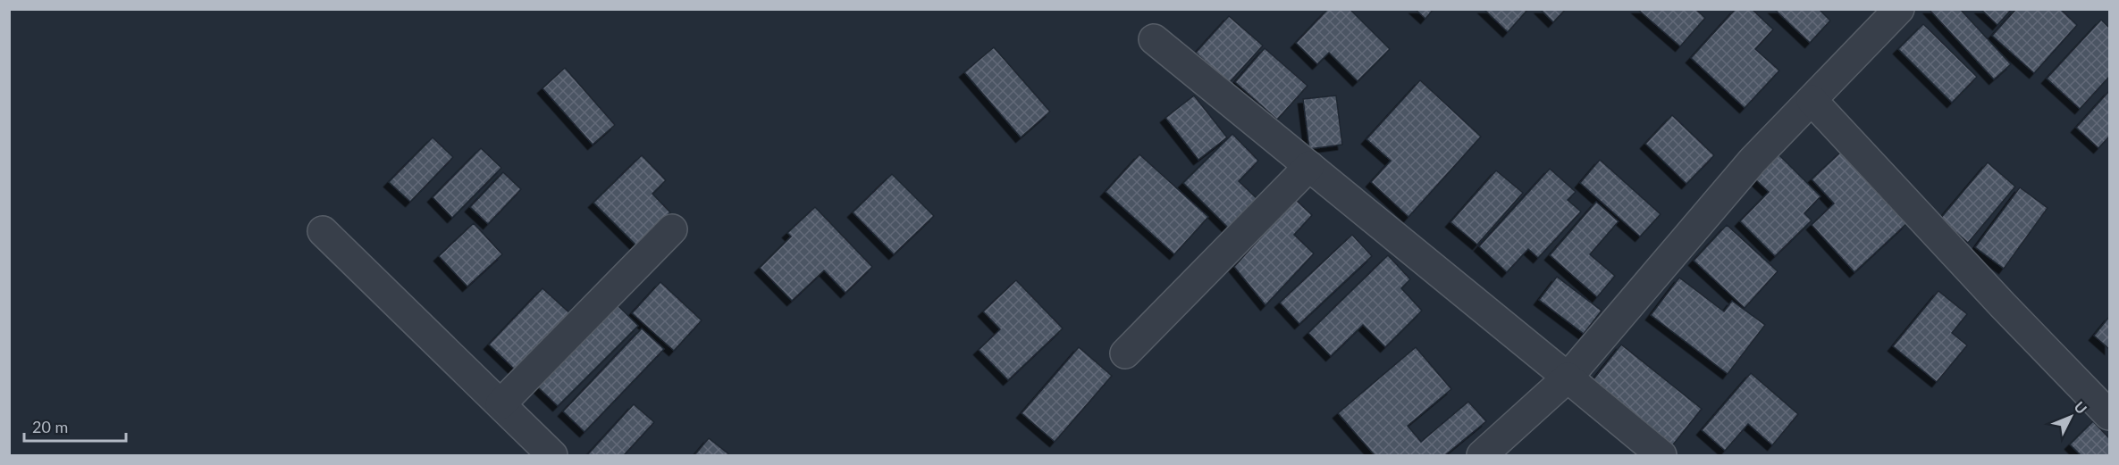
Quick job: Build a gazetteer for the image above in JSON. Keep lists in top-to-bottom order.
{
  "scale_bar": "20 m",
  "north": "top right"
}
